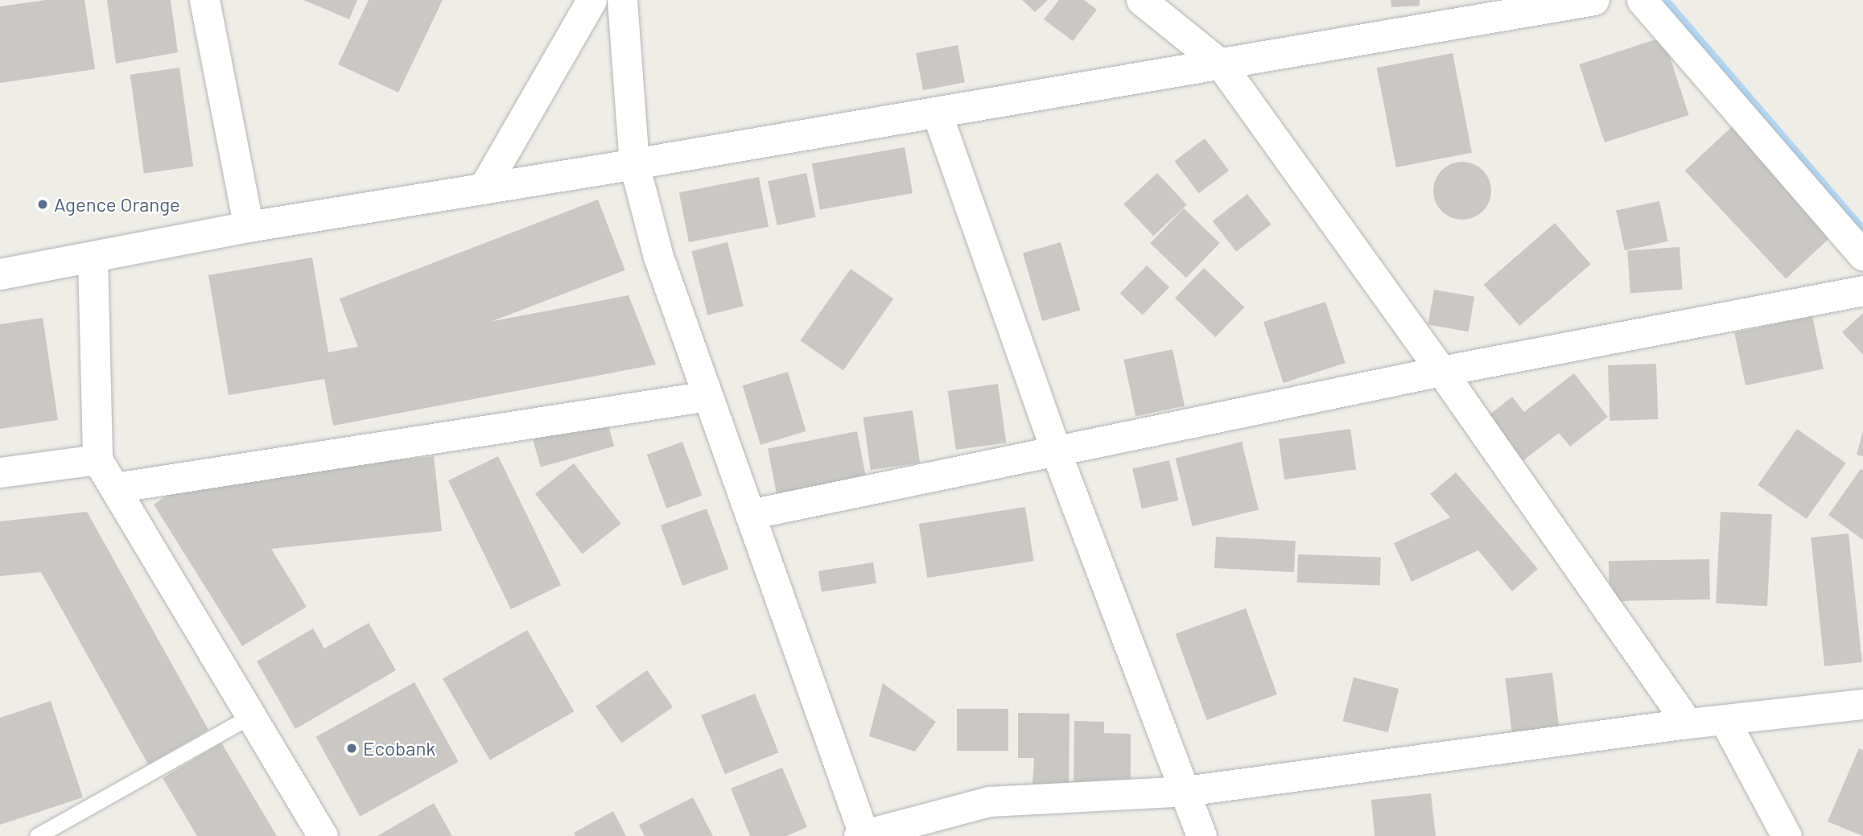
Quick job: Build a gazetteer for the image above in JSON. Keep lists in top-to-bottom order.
{
  "places": ["Agence Orange", "Ecobank"]
}
